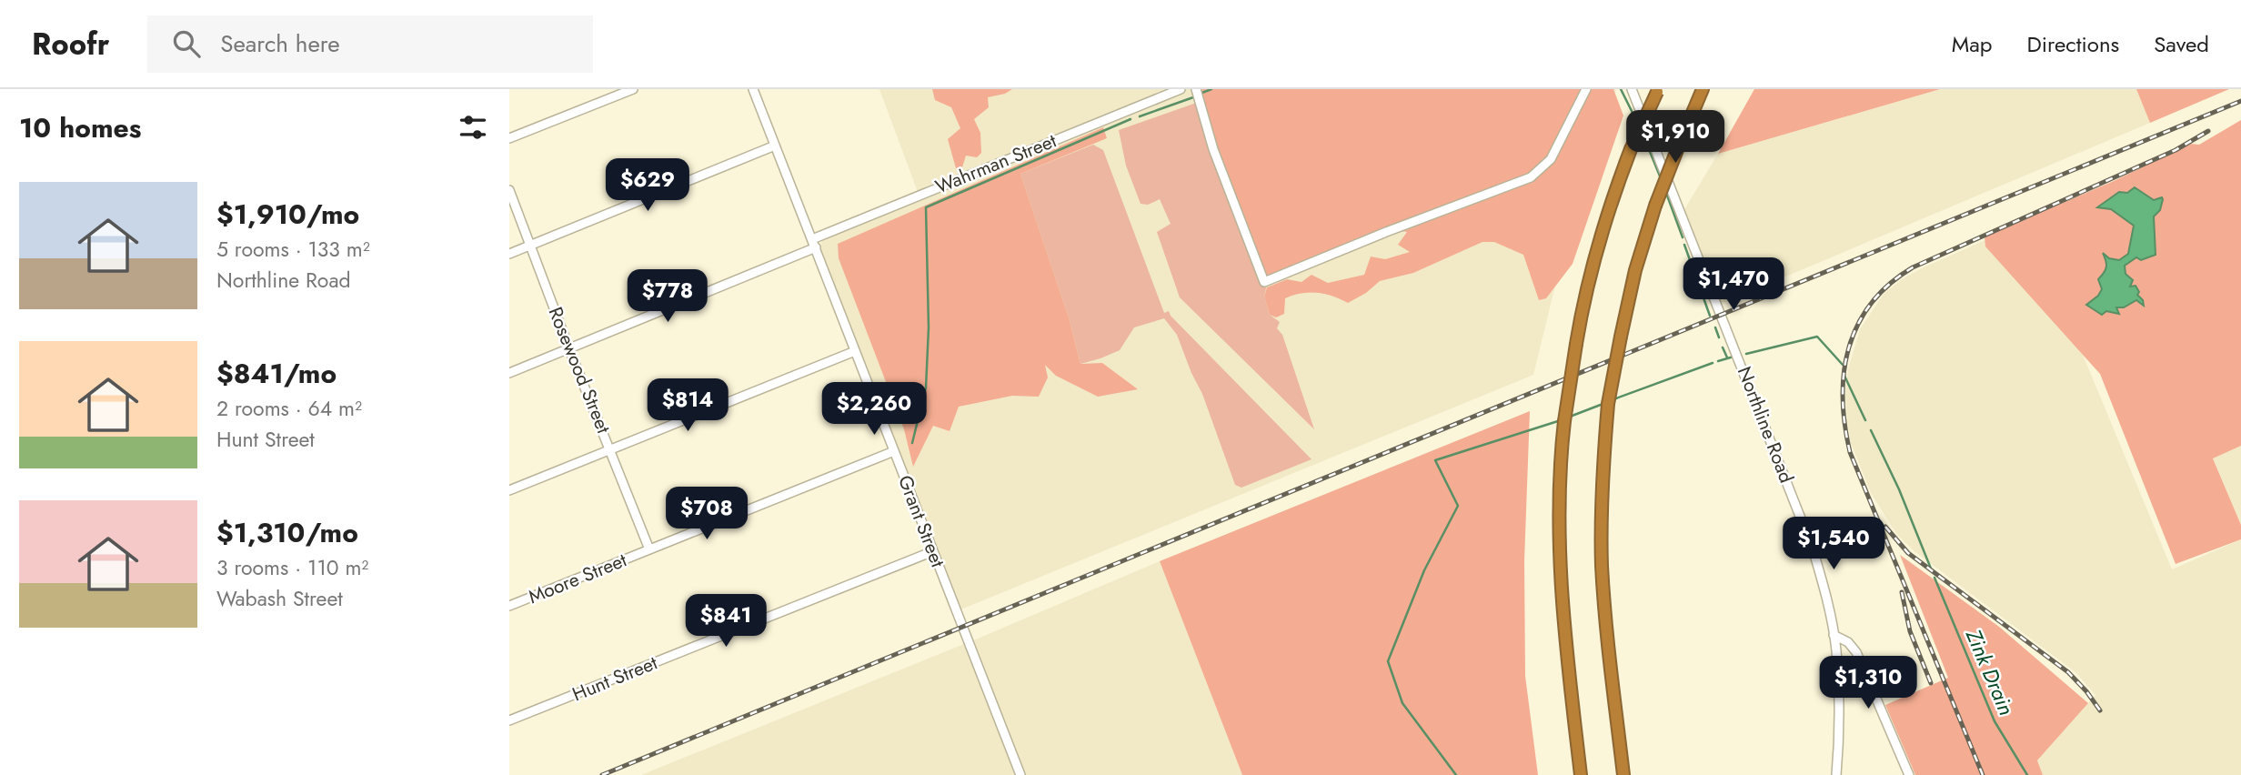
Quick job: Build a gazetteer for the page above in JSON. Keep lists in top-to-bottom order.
{
  "streets": {
    "street": [
      "Wahrman Street",
      "Rosewood Street",
      "Northline Road",
      "Grant Street",
      "Moore Street",
      "Hunt Street"
    ]
  },
  "crossings": [
    ["Wahrman Street", "Rosewood Street"],
    ["Wahrman Street", "Grant Street"],
    ["Rosewood Street", "Moore Street"],
    ["Grant Street", "Moore Street"],
    ["Grant Street", "Hunt Street"]
  ],
  "water": ["Zink Drain"],
  "page": {
    "header": "Roofr",
    "search": "Search here",
    "nav": ["Map", "Directions", "Saved"],
    "heading": "10 homes",
    "price": [
      "$1,910",
      "$629",
      "$1,470",
      "$778",
      "$814",
      "$2,260",
      "$708",
      "$1,540",
      "$841",
      "$1,310"
    ],
    "list": [
      {
        "name": "$1,910/mo",
        "note": "5 rooms · 133 m² · Northline Road"
      },
      {
        "name": "$841/mo",
        "note": "2 rooms · 64 m² · Hunt Street"
      },
      {
        "name": "$1,310/mo",
        "note": "3 rooms · 110 m² · Wabash Street"
      }
    ]
  }
}
